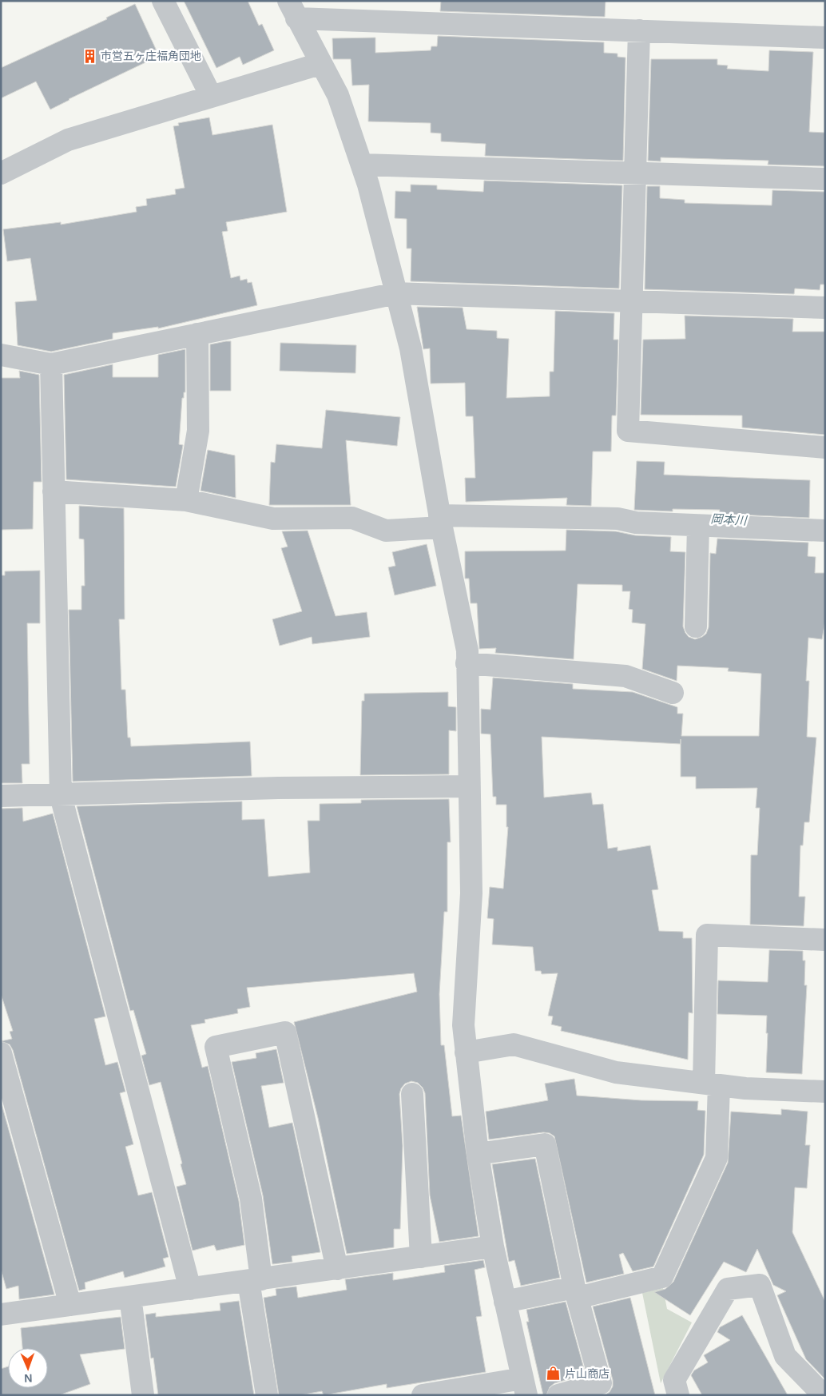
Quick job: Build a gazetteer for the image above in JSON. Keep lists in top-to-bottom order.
{
  "water": ["岡本川"],
  "places": {
    "building": ["市営五ヶ庄福角団地"],
    "shop": ["片山商店"]
  },
  "north": "bottom"
}
